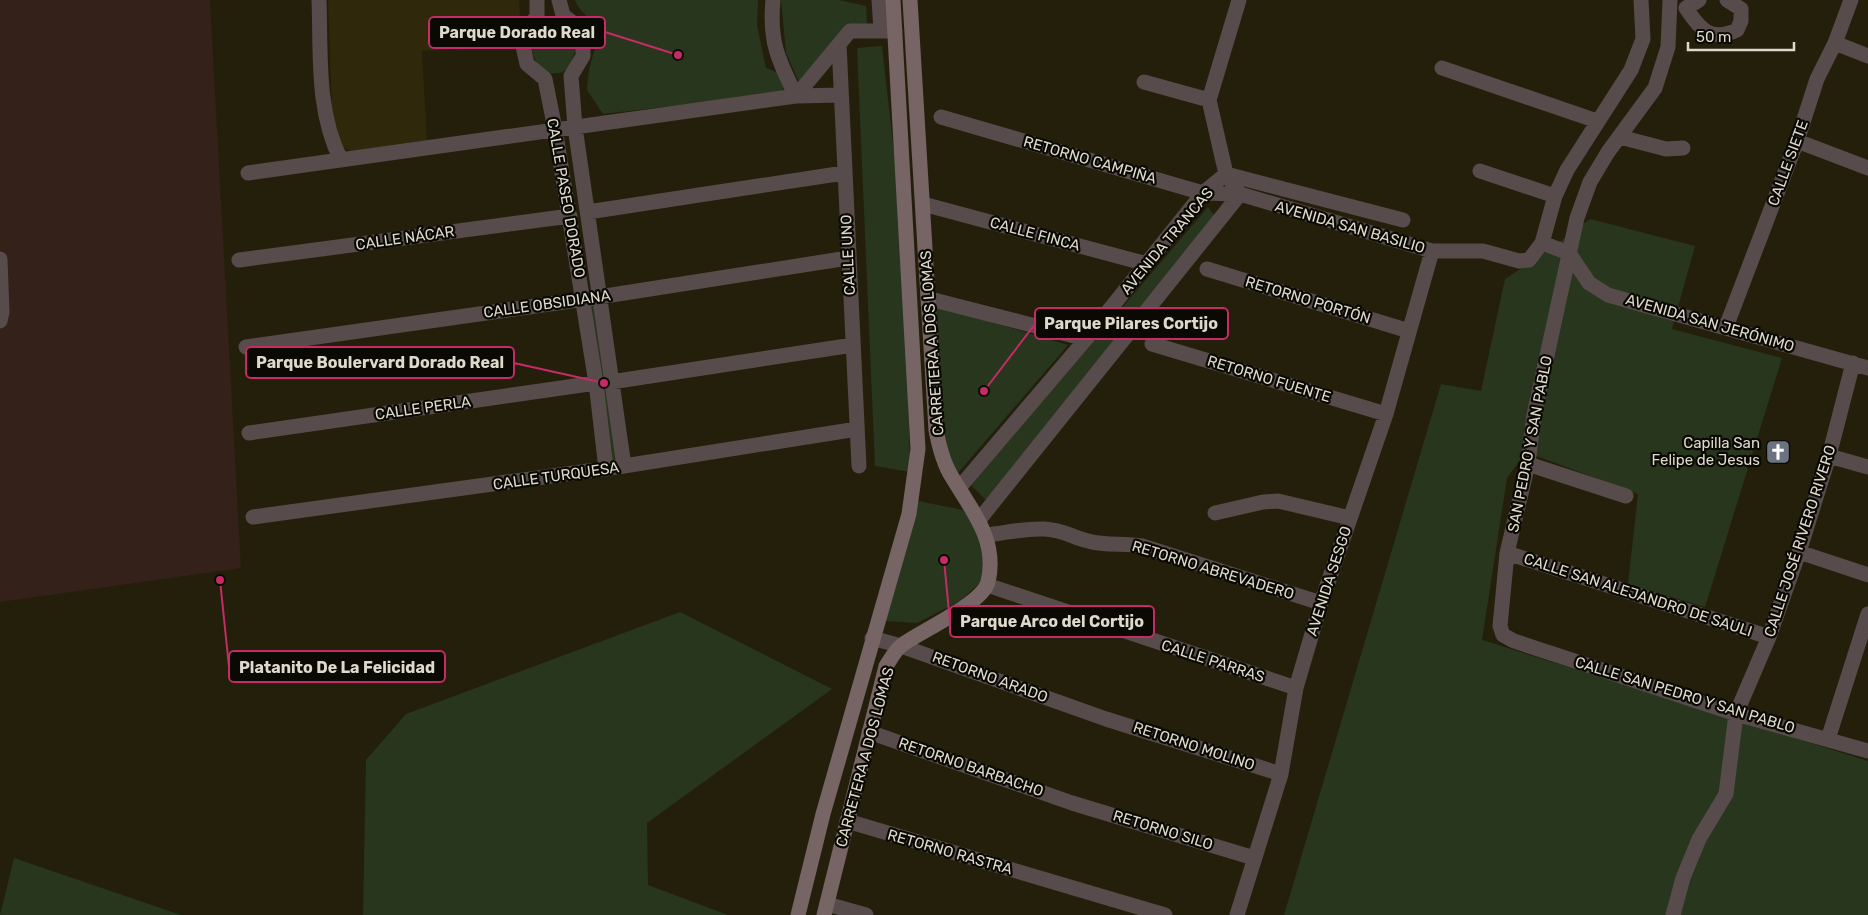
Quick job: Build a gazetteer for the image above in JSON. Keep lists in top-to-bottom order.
{
  "streets": {
    "main road": ["CARRETERA A DOS LOMAS"],
    "street": [
      "RETORNO CAMPIÑA",
      "CALLE SIETE",
      "CALLE PASEO DORADO",
      "AVENIDA SAN BASILIO",
      "CALLE FINCA",
      "CALLE NÁCAR",
      "AVENIDA TRANCAS",
      "CALLE UNO",
      "RETORNO PORTÓN",
      "CALLE OBSIDIANA",
      "AVENIDA SAN JERÓNIMO",
      "RETORNO FUENTE",
      "CALLE PERLA",
      "SAN PEDRO Y SAN PABLO",
      "CALLE TURQUESA",
      "CALLE JOSÉ RIVERO RIVERO",
      "RETORNO ABREVADERO",
      "AVENIDA SESGO",
      "CALLE SAN ALEJANDRO DE SAULI",
      "CALLE PARRAS",
      "RETORNO ARADO",
      "CALLE SAN PEDRO Y SAN PABLO",
      "RETORNO MOLINO",
      "RETORNO BARBACHO",
      "RETORNO SILO",
      "RETORNO RASTRA"
    ]
  },
  "crossings": [
    ["RETORNO CAMPIÑA", "AVENIDA SAN BASILIO"],
    ["RETORNO CAMPIÑA", "AVENIDA TRANCAS"],
    ["CALLE SIETE", "AVENIDA SAN JERÓNIMO"],
    ["CALLE PASEO DORADO", "CALLE NÁCAR"],
    ["CALLE PASEO DORADO", "CALLE OBSIDIANA"],
    ["CALLE PASEO DORADO", "CALLE PERLA"],
    ["CALLE PASEO DORADO", "CALLE TURQUESA"],
    ["AVENIDA SAN BASILIO", "AVENIDA TRANCAS"],
    ["AVENIDA SAN BASILIO", "AVENIDA SESGO"],
    ["CALLE FINCA", "AVENIDA TRANCAS"],
    ["CALLE FINCA", "CARRETERA A DOS LOMAS"],
    ["AVENIDA TRANCAS", "CARRETERA A DOS LOMAS"],
    ["CALLE UNO", "CALLE OBSIDIANA"],
    ["CALLE UNO", "CALLE PERLA"],
    ["CALLE UNO", "CALLE TURQUESA"],
    ["RETORNO PORTÓN", "AVENIDA SESGO"],
    ["AVENIDA SAN JERÓNIMO", "SAN PEDRO Y SAN PABLO"],
    ["AVENIDA SAN JERÓNIMO", "CALLE JOSÉ RIVERO RIVERO"],
    ["CARRETERA A DOS LOMAS", "RETORNO ABREVADERO"],
    ["CARRETERA A DOS LOMAS", "CALLE PARRAS"],
    ["CARRETERA A DOS LOMAS", "RETORNO ARADO"],
    ["CARRETERA A DOS LOMAS", "RETORNO BARBACHO"],
    ["CARRETERA A DOS LOMAS", "RETORNO RASTRA"],
    ["RETORNO FUENTE", "AVENIDA SESGO"],
    ["SAN PEDRO Y SAN PABLO", "CALLE SAN ALEJANDRO DE SAULI"],
    ["SAN PEDRO Y SAN PABLO", "CALLE SAN PEDRO Y SAN PABLO"],
    ["CALLE JOSÉ RIVERO RIVERO", "CALLE SAN ALEJANDRO DE SAULI"],
    ["CALLE JOSÉ RIVERO RIVERO", "CALLE SAN PEDRO Y SAN PABLO"],
    ["RETORNO ABREVADERO", "AVENIDA SESGO"],
    ["AVENIDA SESGO", "CALLE PARRAS"],
    ["AVENIDA SESGO", "RETORNO MOLINO"],
    ["AVENIDA SESGO", "RETORNO SILO"],
    ["RETORNO ARADO", "RETORNO MOLINO"],
    ["RETORNO BARBACHO", "RETORNO SILO"]
  ],
  "places": {
    "other": [
      "Parque Dorado Real",
      "Parque Boulervard Dorado Real",
      "Parque Pilares Cortijo",
      "Parque Arco del Cortijo",
      "Platanito De La Felicidad"
    ],
    "church": ["Capilla San Felipe de Jesus"]
  },
  "scale_bar": "50 m"
}
